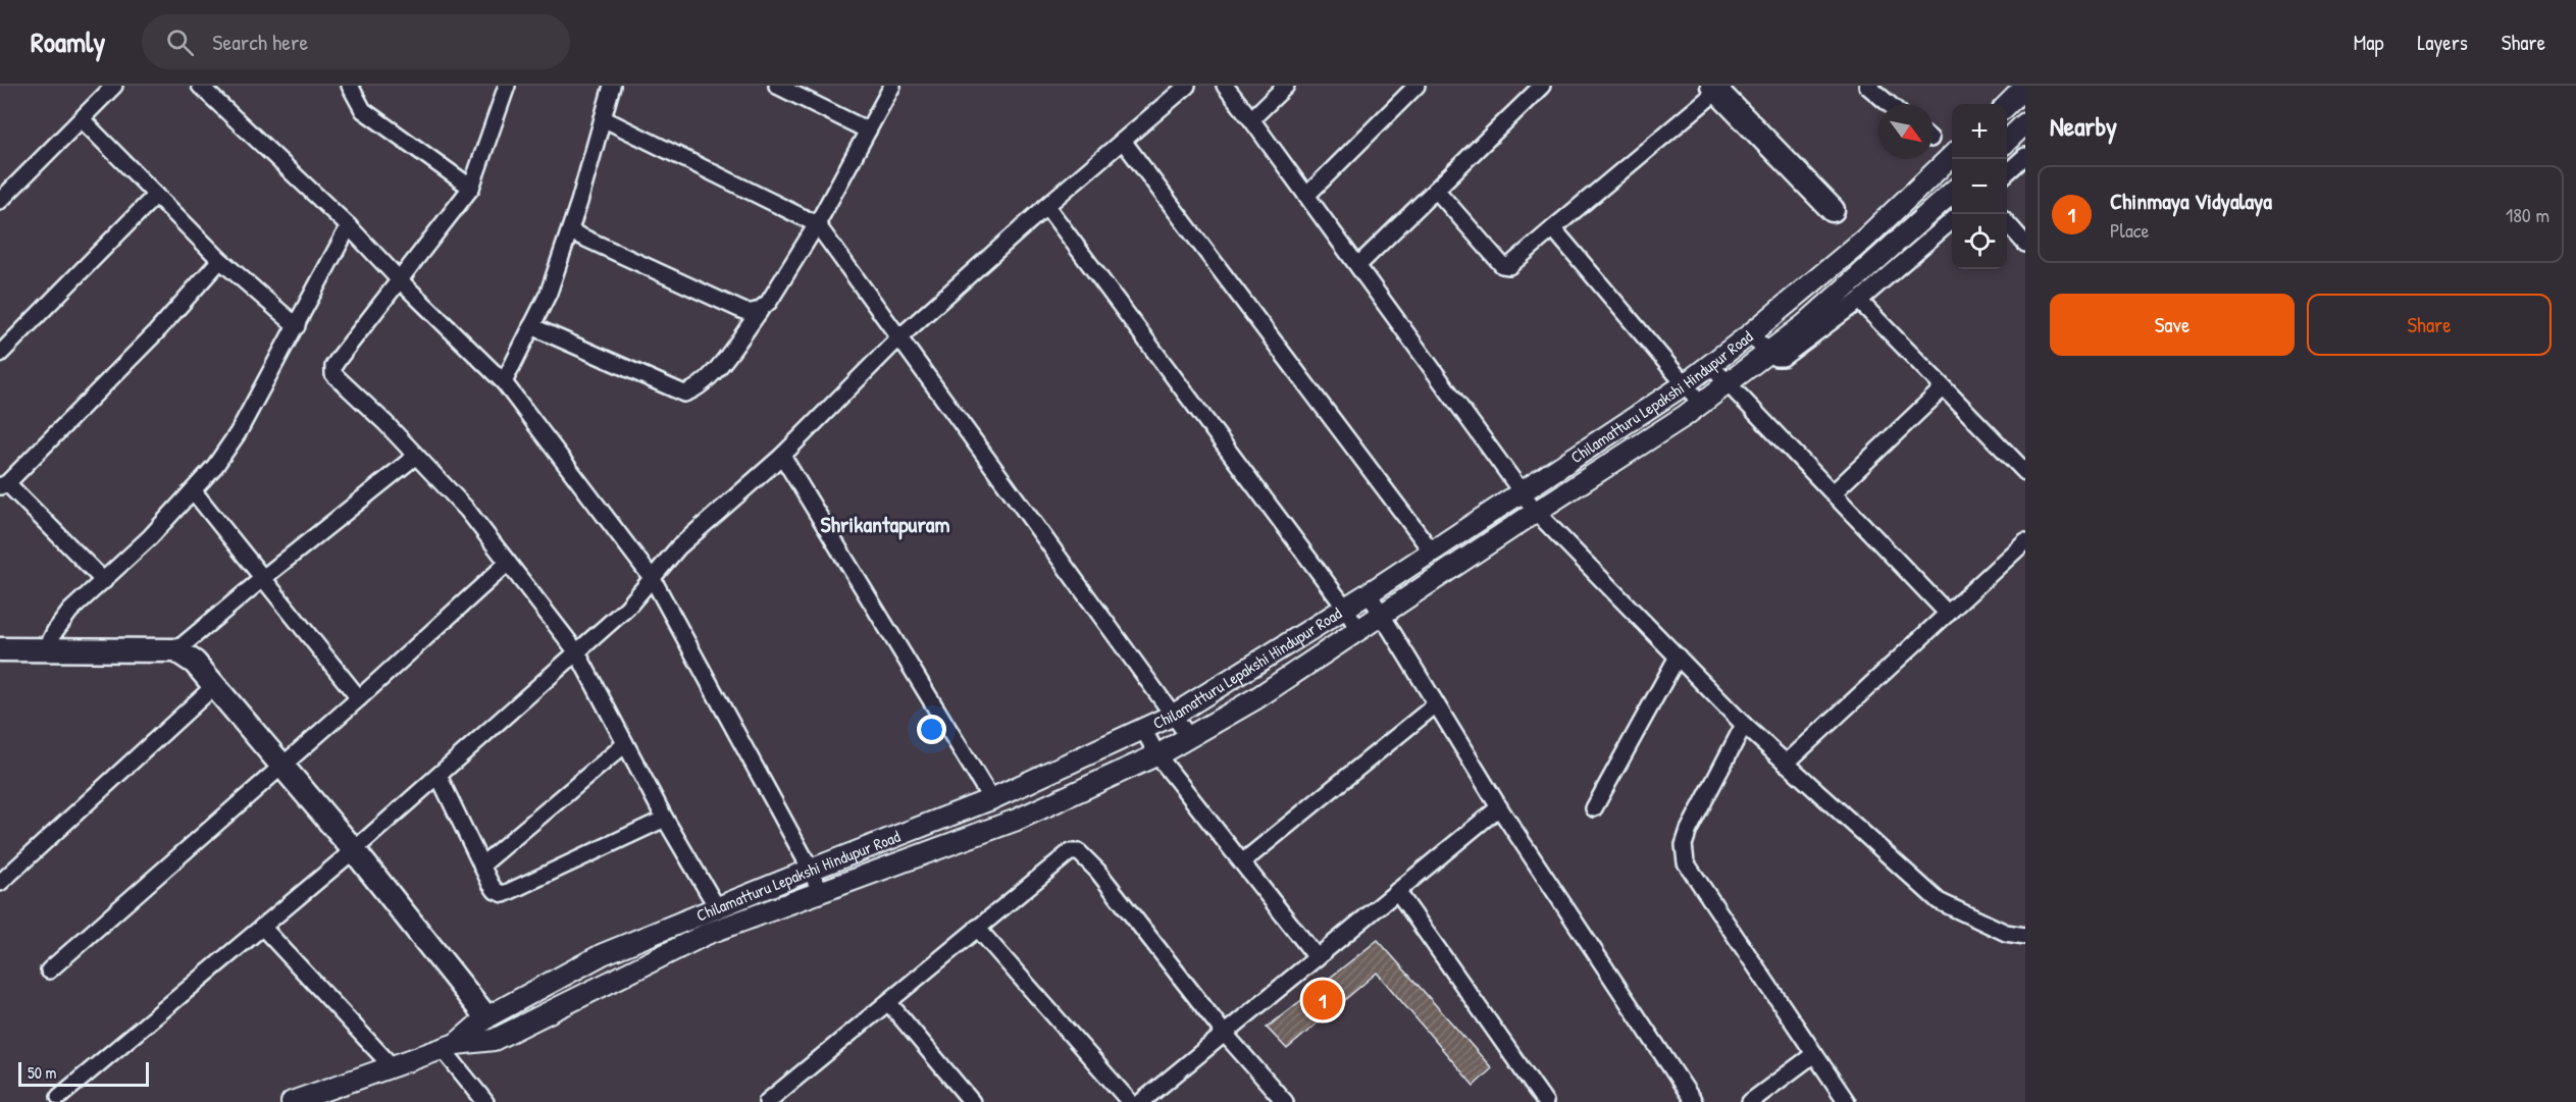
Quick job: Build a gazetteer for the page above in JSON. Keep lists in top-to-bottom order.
{
  "streets": {
    "street": ["Chilamatturu Lepakshi Hindupur Road"]
  },
  "districts": ["Shrikantapuram"],
  "scale_bar": "50 m",
  "north": "bottom right",
  "page": {
    "header": "Roamly",
    "search": "Search here",
    "nav": ["Map", "Layers", "Share"],
    "heading": "Nearby",
    "map_buttons": ["+", "−"],
    "list": [
      {
        "mark": "1",
        "name": "Chinmaya Vidyalaya",
        "note": "Place",
        "value": "180 m"
      }
    ],
    "buttons": ["Save", "Share"],
    "pins": "1",
    "scale": "50 m"
  }
}
